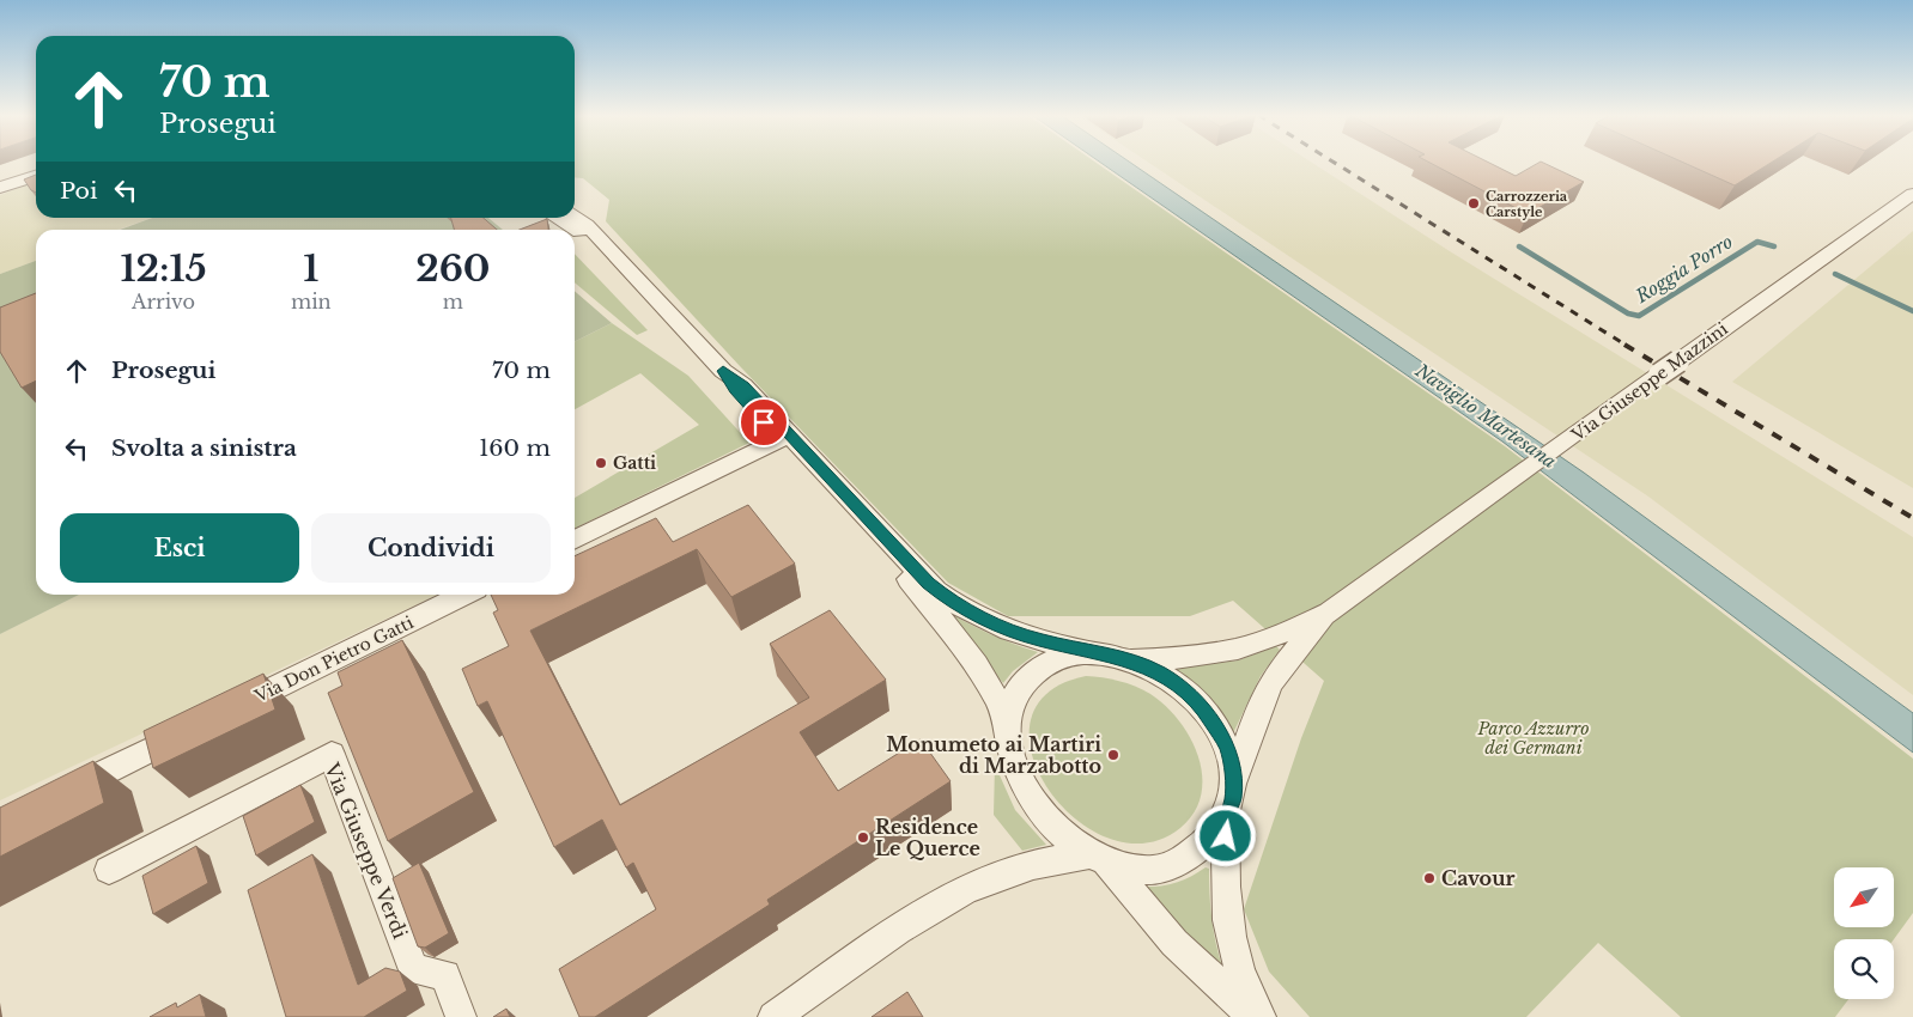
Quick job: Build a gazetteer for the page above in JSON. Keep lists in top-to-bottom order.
{
  "streets": {
    "street": ["Via Giuseppe Mazzini", "Via Don Pietro Gatti", "Via Giuseppe Verdi"]
  },
  "water": ["Roggia Porro", "Naviglio Martesana"],
  "parks": ["Parco Azzurro dei Germani"],
  "places": [
    "Carrozzeria Carstyle",
    "Gatti",
    "Monumeto ai Martiri di Marzabotto",
    "Residence Le Querce",
    "Cavour"
  ],
  "north": "bottom left",
  "page": {
    "turn": ["70 m", "Prosegui"],
    "then": "Poi",
    "eta": [
      "12:15",
      "Arrivo",
      "1",
      "min",
      "260",
      "m"
    ],
    "list": [
      {
        "name": "Prosegui",
        "value": "70 m"
      },
      {
        "name": "Svolta a sinistra",
        "value": "160 m"
      }
    ],
    "buttons": ["Esci", "Condividi"]
  }
}
